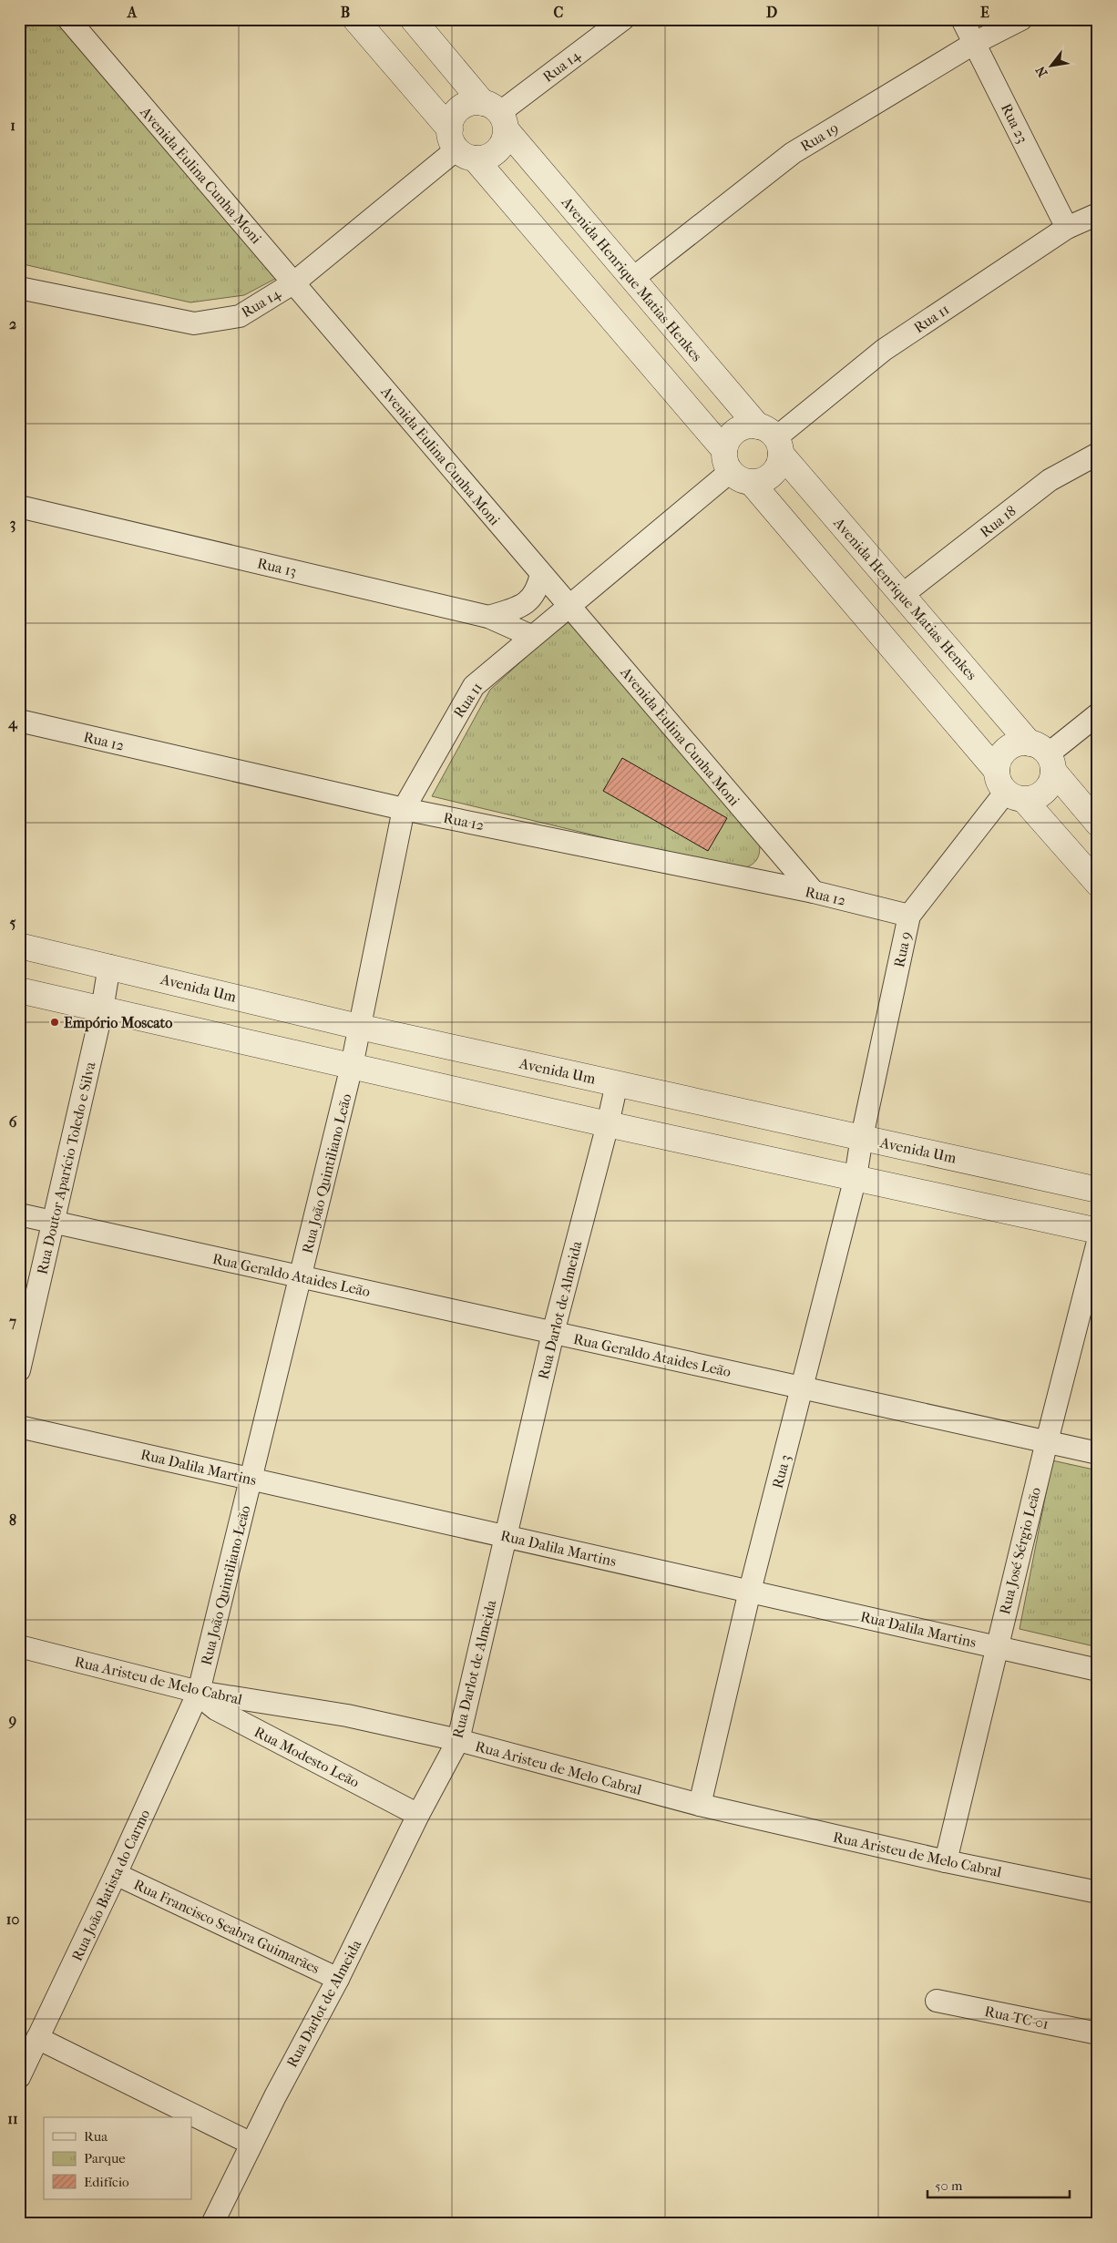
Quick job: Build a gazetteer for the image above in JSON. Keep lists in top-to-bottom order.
{
  "streets": {
    "street": [
      "Rua 14",
      "Rua 23",
      "Rua 19",
      "Avenida Eulina Cunha Moni",
      "Avenida Henrique Matias Henkes",
      "Rua 11",
      "Rua 18",
      "Rua 13",
      "Rua 12",
      "Rua 9",
      "Avenida Um",
      "Rua Doutor Aparício Toledo e Silva",
      "Rua João Quintiliano Leão",
      "Rua Geraldo Ataides Leão",
      "Rua Darlot de Almeida",
      "Rua Dalila Martins",
      "Rua 3",
      "Rua José Sérgio Leão",
      "Rua Aristeu de Melo Cabral",
      "Rua Modesto Leão",
      "Rua João Batista do Carmo",
      "Rua Francisco Seabra Guimarães",
      "Rua TC-01"
    ]
  },
  "crossings": [
    ["Rua 14", "Avenida Eulina Cunha Moni"],
    ["Rua 14", "Avenida Henrique Matias Henkes"],
    ["Rua 23", "Rua 19"],
    ["Rua 23", "Rua 11"],
    ["Rua 19", "Avenida Henrique Matias Henkes"],
    ["Avenida Eulina Cunha Moni", "Rua 11"],
    ["Avenida Eulina Cunha Moni", "Rua 12"],
    ["Avenida Henrique Matias Henkes", "Rua 11"],
    ["Avenida Henrique Matias Henkes", "Rua 18"],
    ["Avenida Henrique Matias Henkes", "Rua 9"],
    ["Rua 11", "Rua 13"],
    ["Rua 11", "Rua 12"],
    ["Rua 11", "Avenida Um"],
    ["Rua 11", "Rua João Quintiliano Leão"],
    ["Rua 12", "Rua 9"],
    ["Rua 9", "Avenida Um"],
    ["Rua 9", "Rua 3"],
    ["Avenida Um", "Rua Doutor Aparício Toledo e Silva"],
    ["Avenida Um", "Rua João Quintiliano Leão"],
    ["Avenida Um", "Rua Darlot de Almeida"],
    ["Avenida Um", "Rua 3"],
    ["Rua Doutor Aparício Toledo e Silva", "Rua Geraldo Ataides Leão"],
    ["Rua João Quintiliano Leão", "Rua Geraldo Ataides Leão"],
    ["Rua João Quintiliano Leão", "Rua Dalila Martins"],
    ["Rua João Quintiliano Leão", "Rua Aristeu de Melo Cabral"],
    ["Rua João Quintiliano Leão", "Rua Modesto Leão"],
    ["Rua João Quintiliano Leão", "Rua João Batista do Carmo"],
    ["Rua Geraldo Ataides Leão", "Rua Darlot de Almeida"],
    ["Rua Geraldo Ataides Leão", "Rua 3"],
    ["Rua Geraldo Ataides Leão", "Rua José Sérgio Leão"],
    ["Rua Darlot de Almeida", "Rua Dalila Martins"],
    ["Rua Darlot de Almeida", "Rua Aristeu de Melo Cabral"],
    ["Rua Darlot de Almeida", "Rua Modesto Leão"],
    ["Rua Darlot de Almeida", "Rua Francisco Seabra Guimarães"],
    ["Rua Dalila Martins", "Rua 3"],
    ["Rua Dalila Martins", "Rua José Sérgio Leão"],
    ["Rua 3", "Rua Aristeu de Melo Cabral"],
    ["Rua José Sérgio Leão", "Rua Aristeu de Melo Cabral"],
    ["Rua Aristeu de Melo Cabral", "Rua Modesto Leão"],
    ["Rua Aristeu de Melo Cabral", "Rua João Batista do Carmo"],
    ["Rua Modesto Leão", "Rua João Batista do Carmo"],
    ["Rua João Batista do Carmo", "Rua Francisco Seabra Guimarães"]
  ],
  "places": ["Empório Moscato"],
  "legend": ["Rua", "Parque", "Edifício"],
  "scale_bar": "50 m",
  "north": "bottom left",
  "grid": {
    "columns": [
      "A",
      "B",
      "C",
      "D",
      "E"
    ],
    "rows": [
      "1",
      "2",
      "3",
      "4",
      "5",
      "6",
      "7",
      "8",
      "9",
      "10",
      "11"
    ]
  }
}
